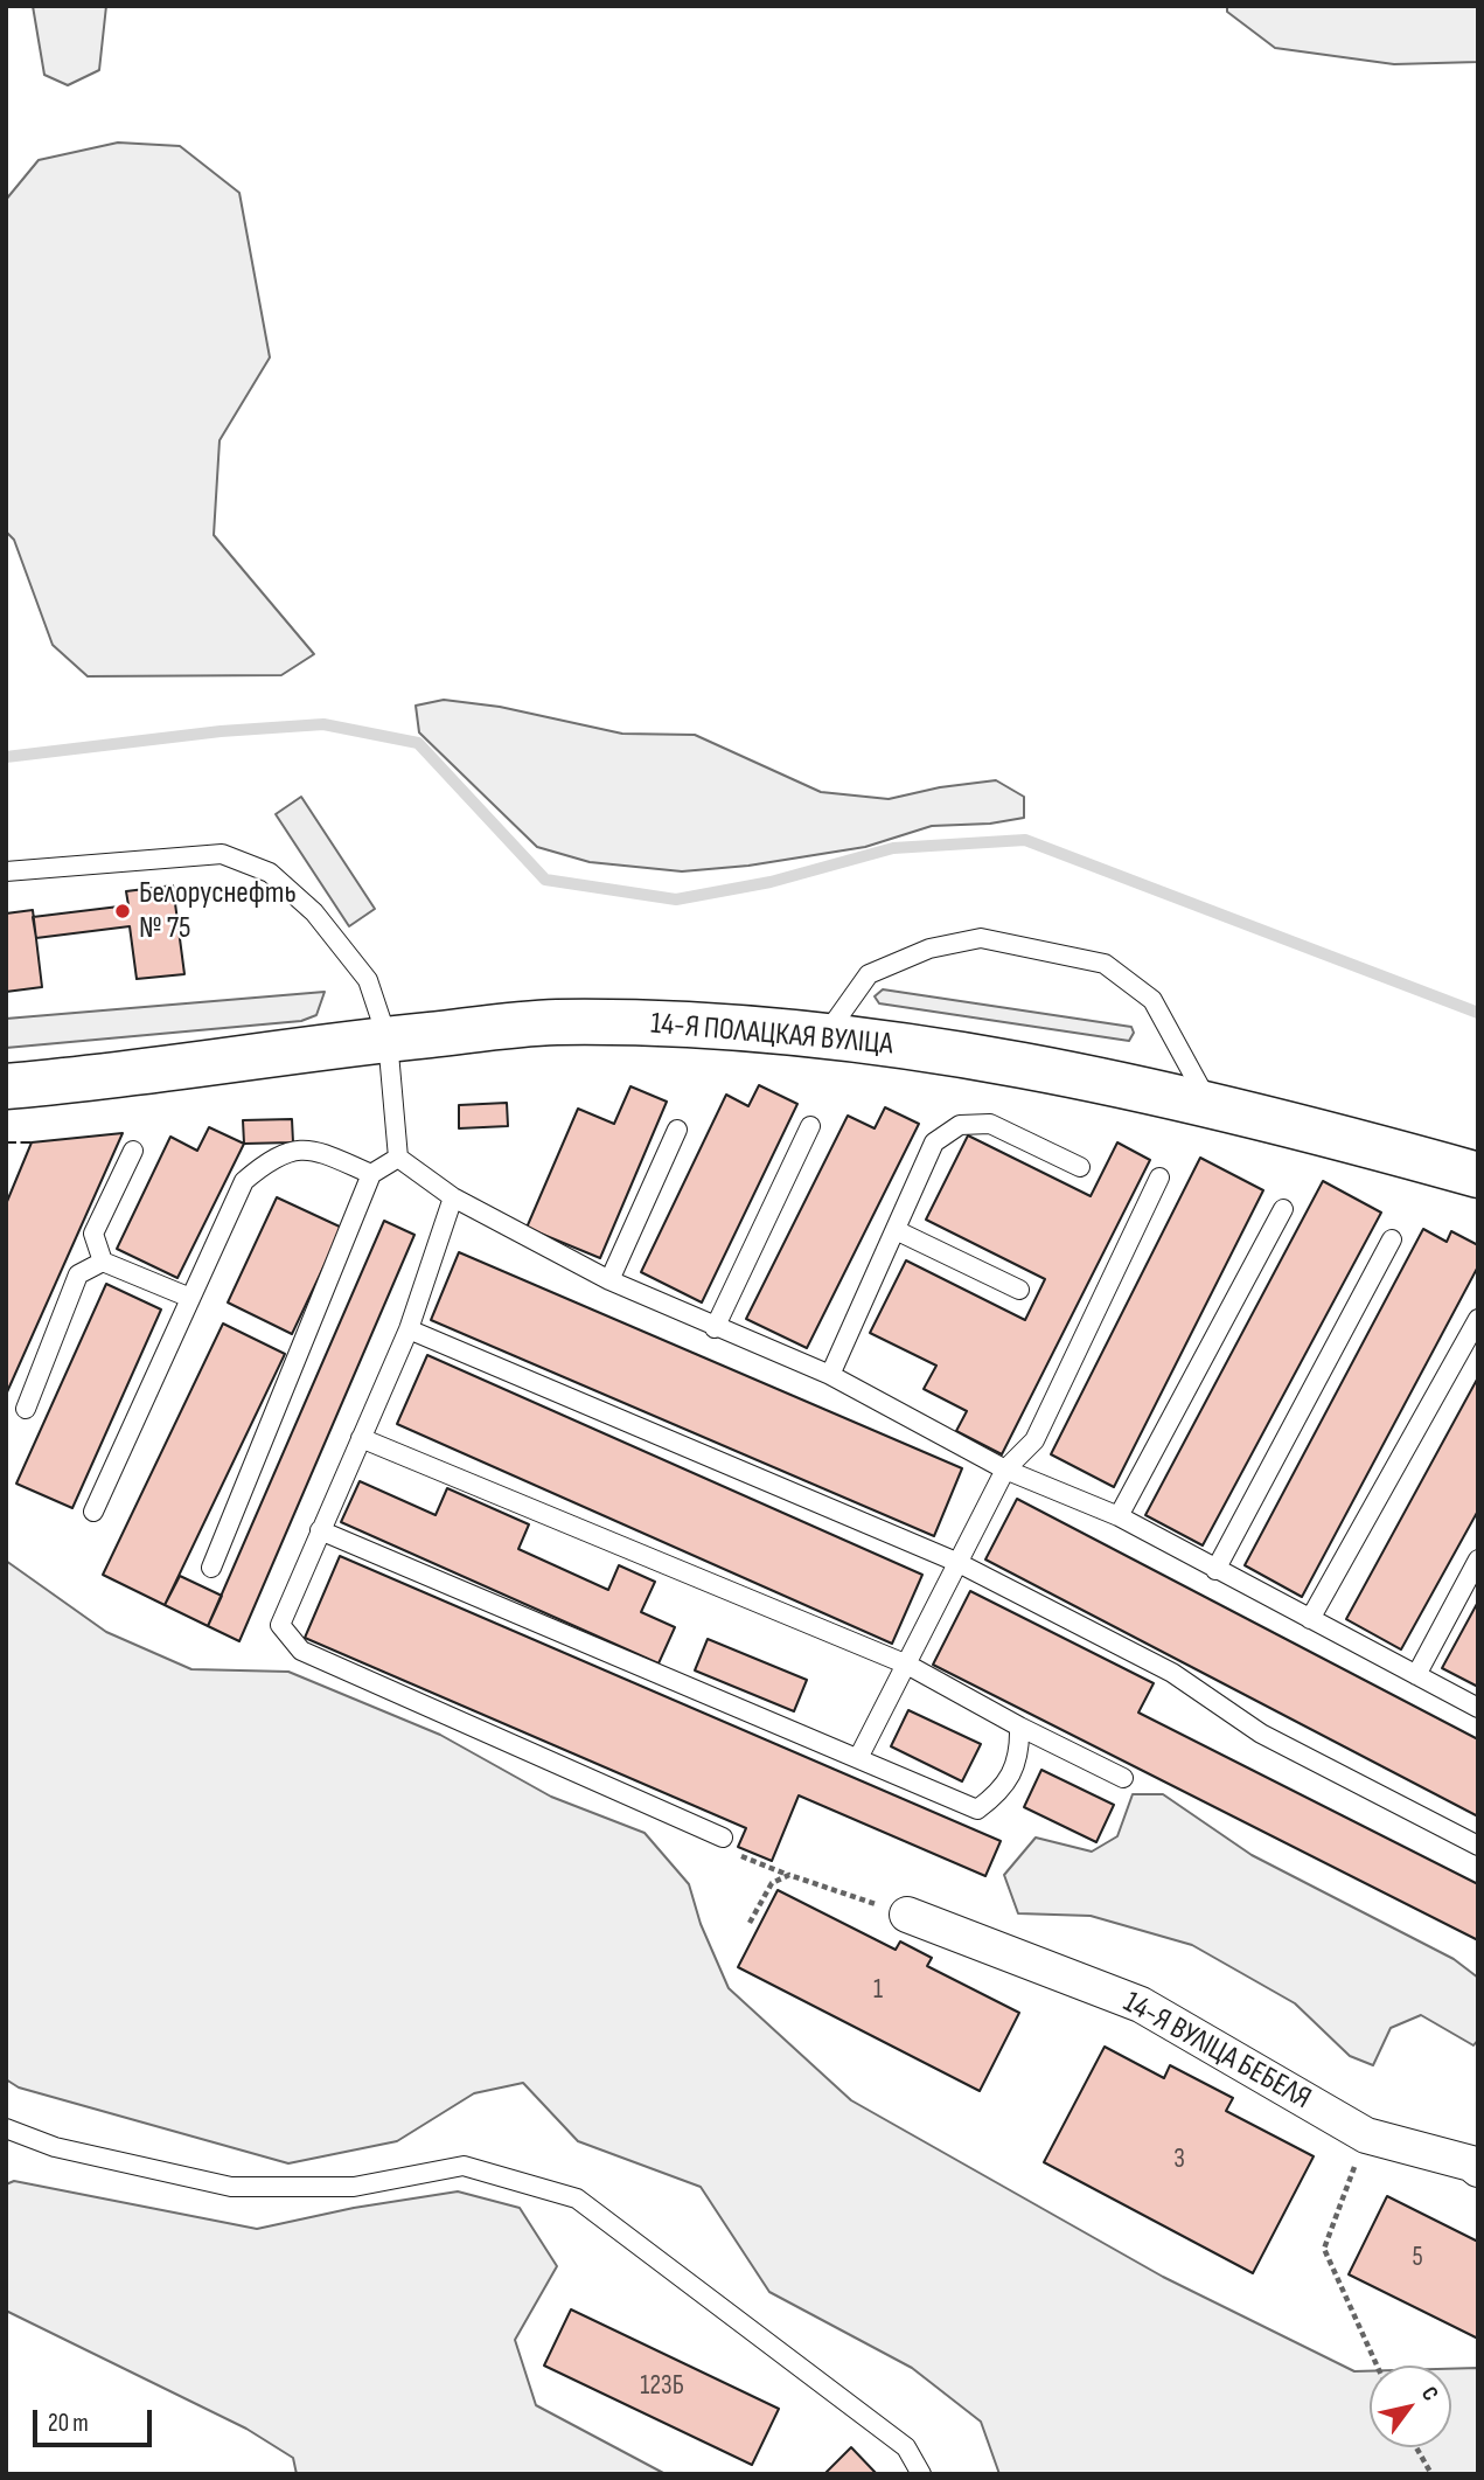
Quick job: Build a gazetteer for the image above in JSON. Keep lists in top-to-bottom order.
{
  "streets": {
    "main road": ["14-Я ПОЛАЦКАЯ ВУЛІЦА"],
    "street": ["14-Я ВУЛІЦА БЕБЕЛЯ"]
  },
  "places": ["Белоруснефть № 75"],
  "house_numbers": [
    "1",
    "3",
    "5",
    "123Б"
  ],
  "scale_bar": "20 m",
  "north": "top right"
}
